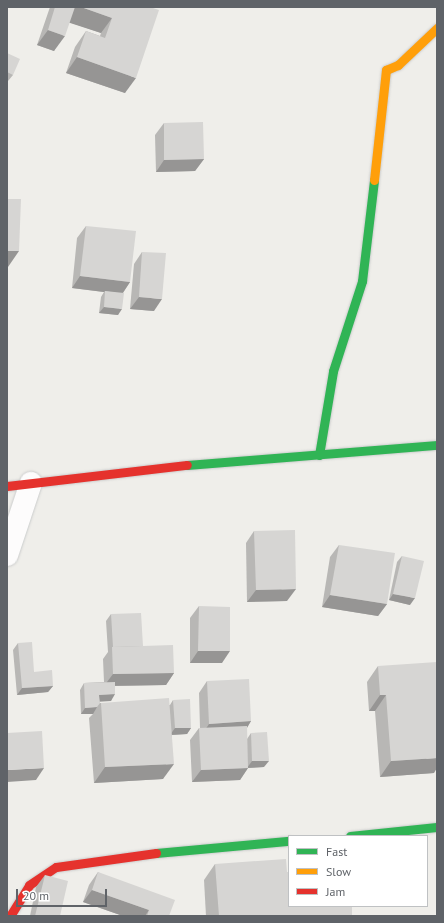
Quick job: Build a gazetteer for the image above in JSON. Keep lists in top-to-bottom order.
{
  "legend": ["Fast", "Slow", "Jam"],
  "scale_bar": "20 m"
}
